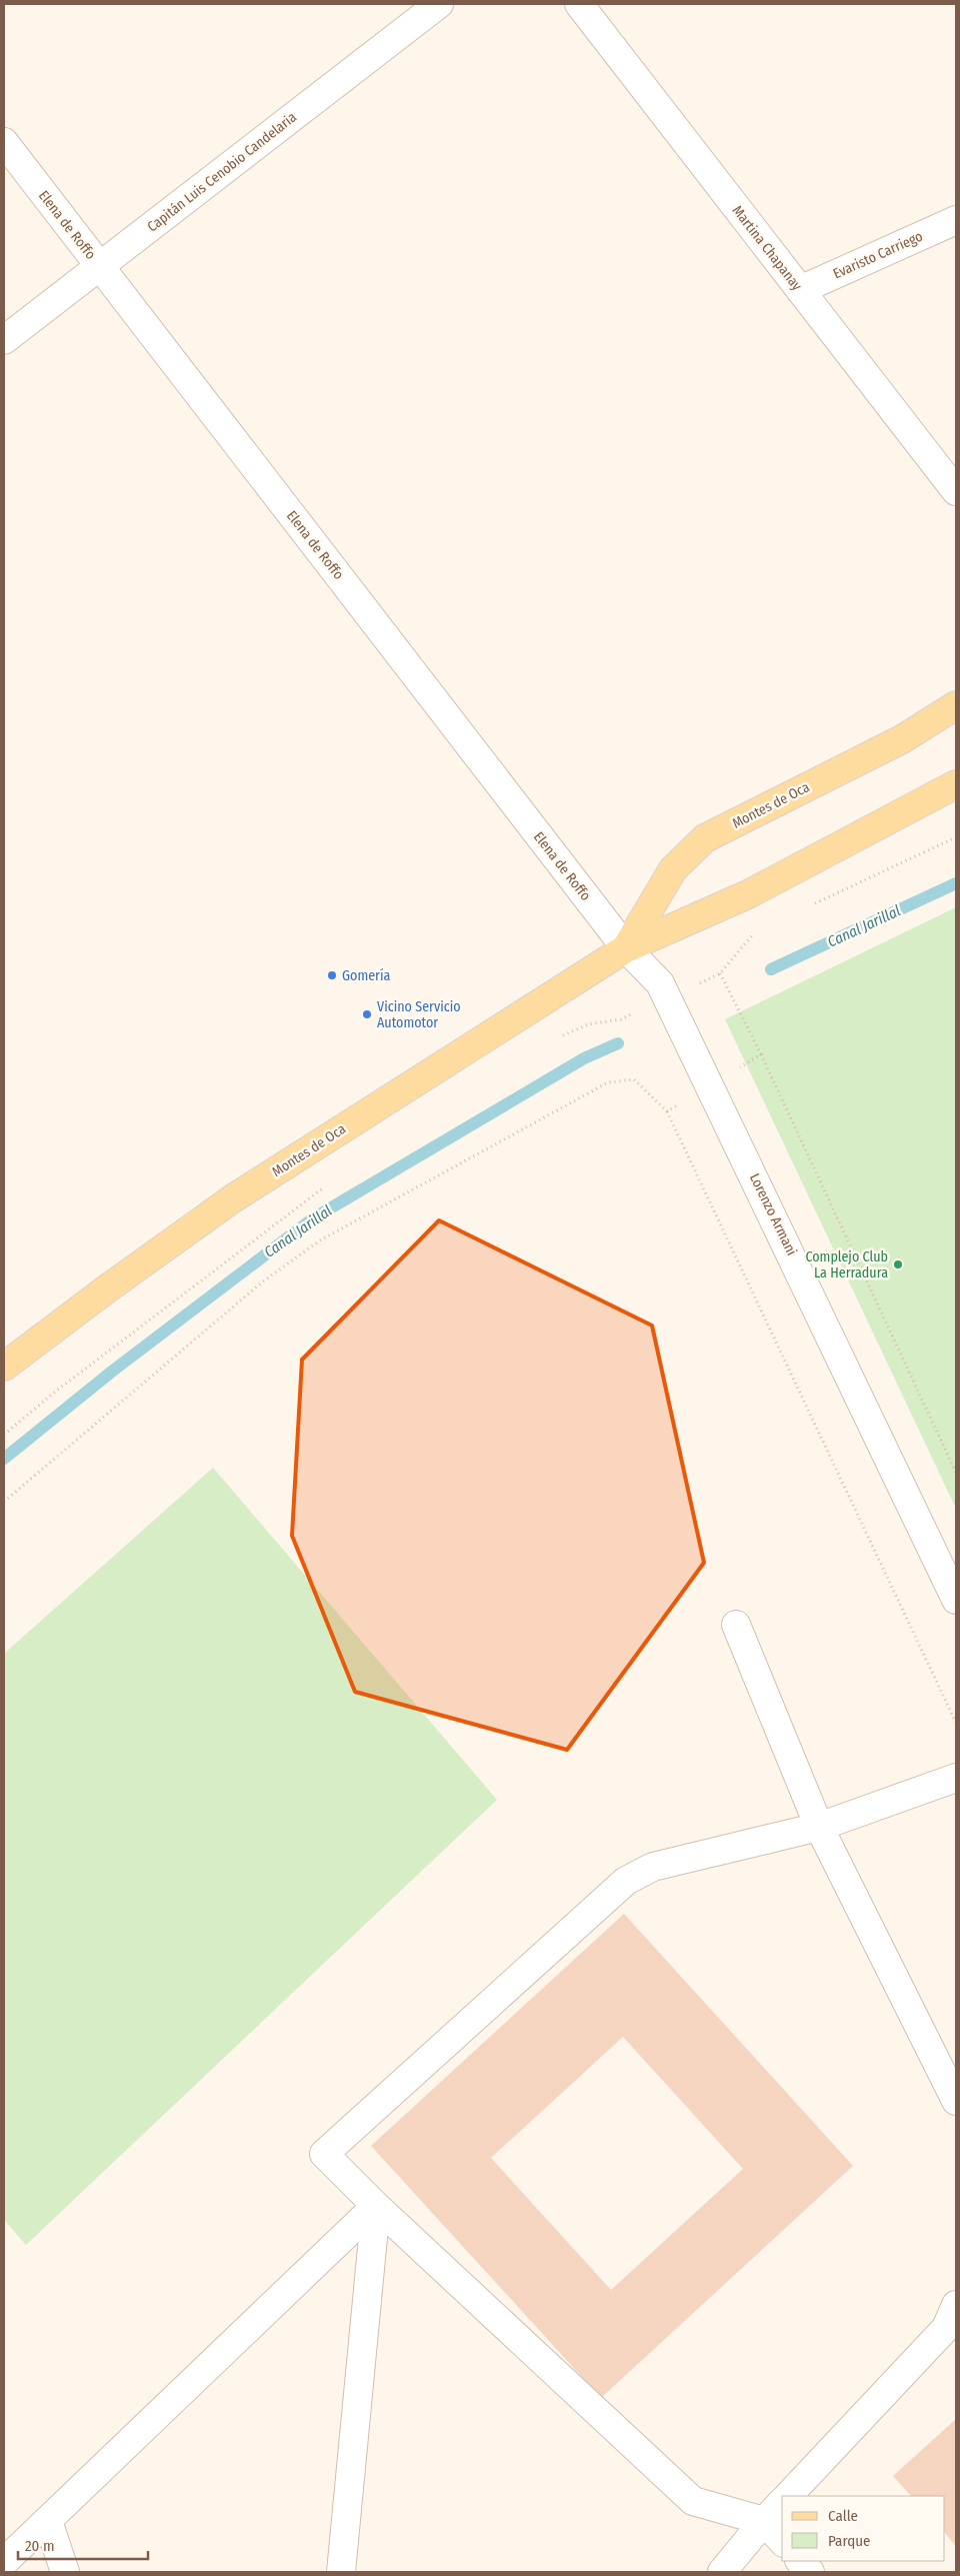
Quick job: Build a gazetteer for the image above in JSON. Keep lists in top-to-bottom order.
{
  "streets": {
    "main road": ["Montes de Oca"],
    "street": [
      "Capitán Luis Cenobio Candelaria",
      "Elena de Roffo",
      "Martina Chapanay",
      "Evaristo Carriego",
      "Lorenzo Armani"
    ]
  },
  "crossings": [
    ["Capitán Luis Cenobio Candelaria", "Elena de Roffo"],
    ["Elena de Roffo", "Montes de Oca"],
    ["Elena de Roffo", "Lorenzo Armani"],
    ["Martina Chapanay", "Evaristo Carriego"],
    ["Montes de Oca", "Lorenzo Armani"]
  ],
  "water": ["Canal Jarillal"],
  "places": ["Gomería", "Vicino Servicio Automotor", "Complejo Club La Herradura"],
  "legend": ["Calle", "Parque"],
  "scale_bar": "20 m"
}
